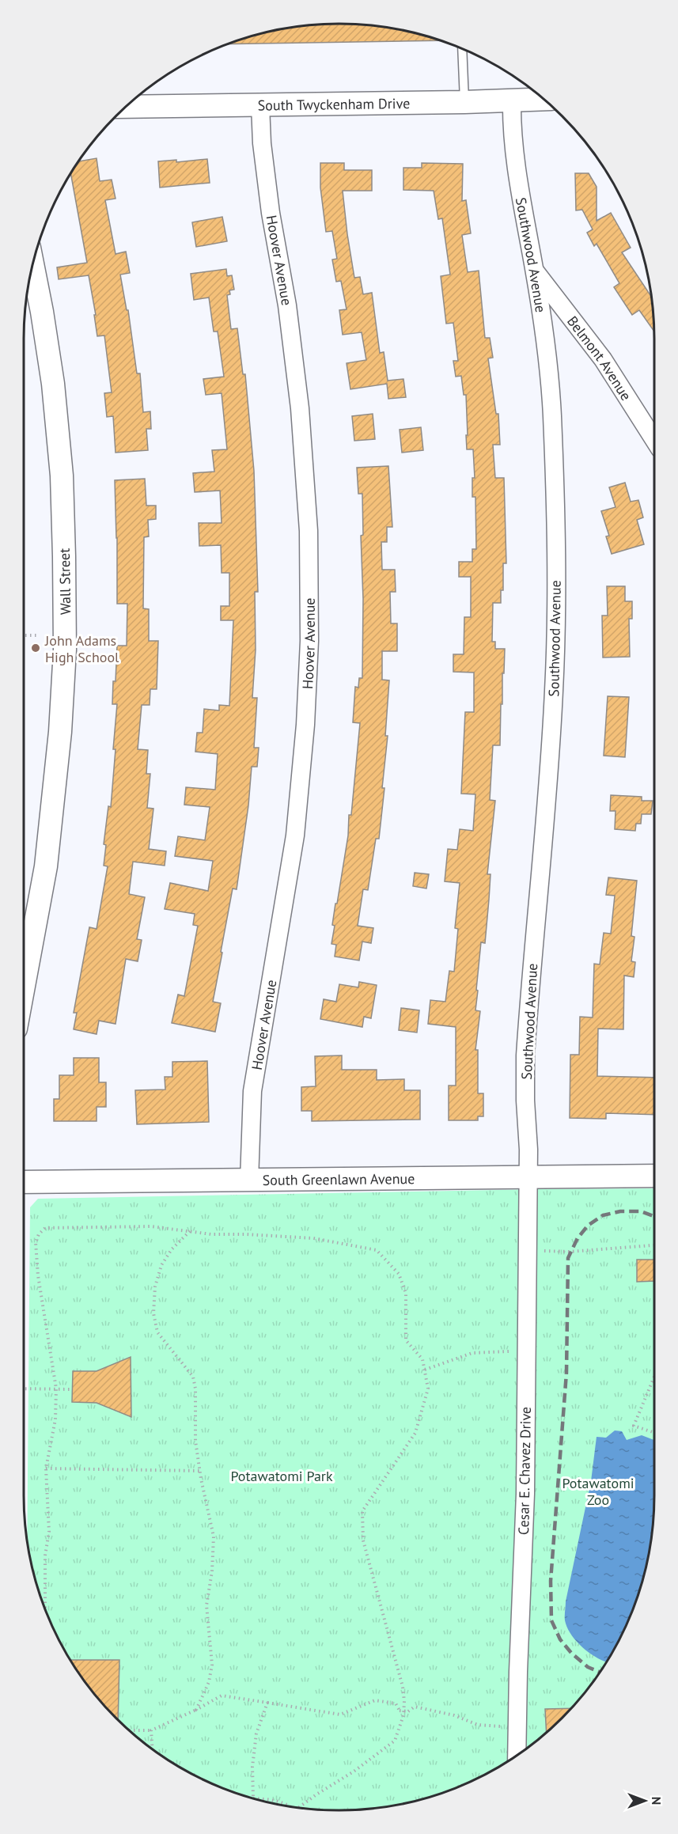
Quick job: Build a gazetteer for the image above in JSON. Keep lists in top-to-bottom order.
{
  "streets": {
    "street": [
      "South Twyckenham Drive",
      "Southwood Avenue",
      "Hoover Avenue",
      "Belmont Avenue",
      "Wall Street",
      "South Greenlawn Avenue",
      "Cesar E. Chavez Drive"
    ]
  },
  "crossings": [
    ["South Twyckenham Drive", "Southwood Avenue"],
    ["South Twyckenham Drive", "Hoover Avenue"],
    ["Southwood Avenue", "Belmont Avenue"],
    ["Southwood Avenue", "South Greenlawn Avenue"],
    ["Southwood Avenue", "Cesar E. Chavez Drive"],
    ["Hoover Avenue", "South Greenlawn Avenue"],
    ["South Greenlawn Avenue", "Cesar E. Chavez Drive"]
  ],
  "parks": ["Potawatomi Park", "Potawatomi Zoo"],
  "places": ["John Adams High School"],
  "north": "right"
}
